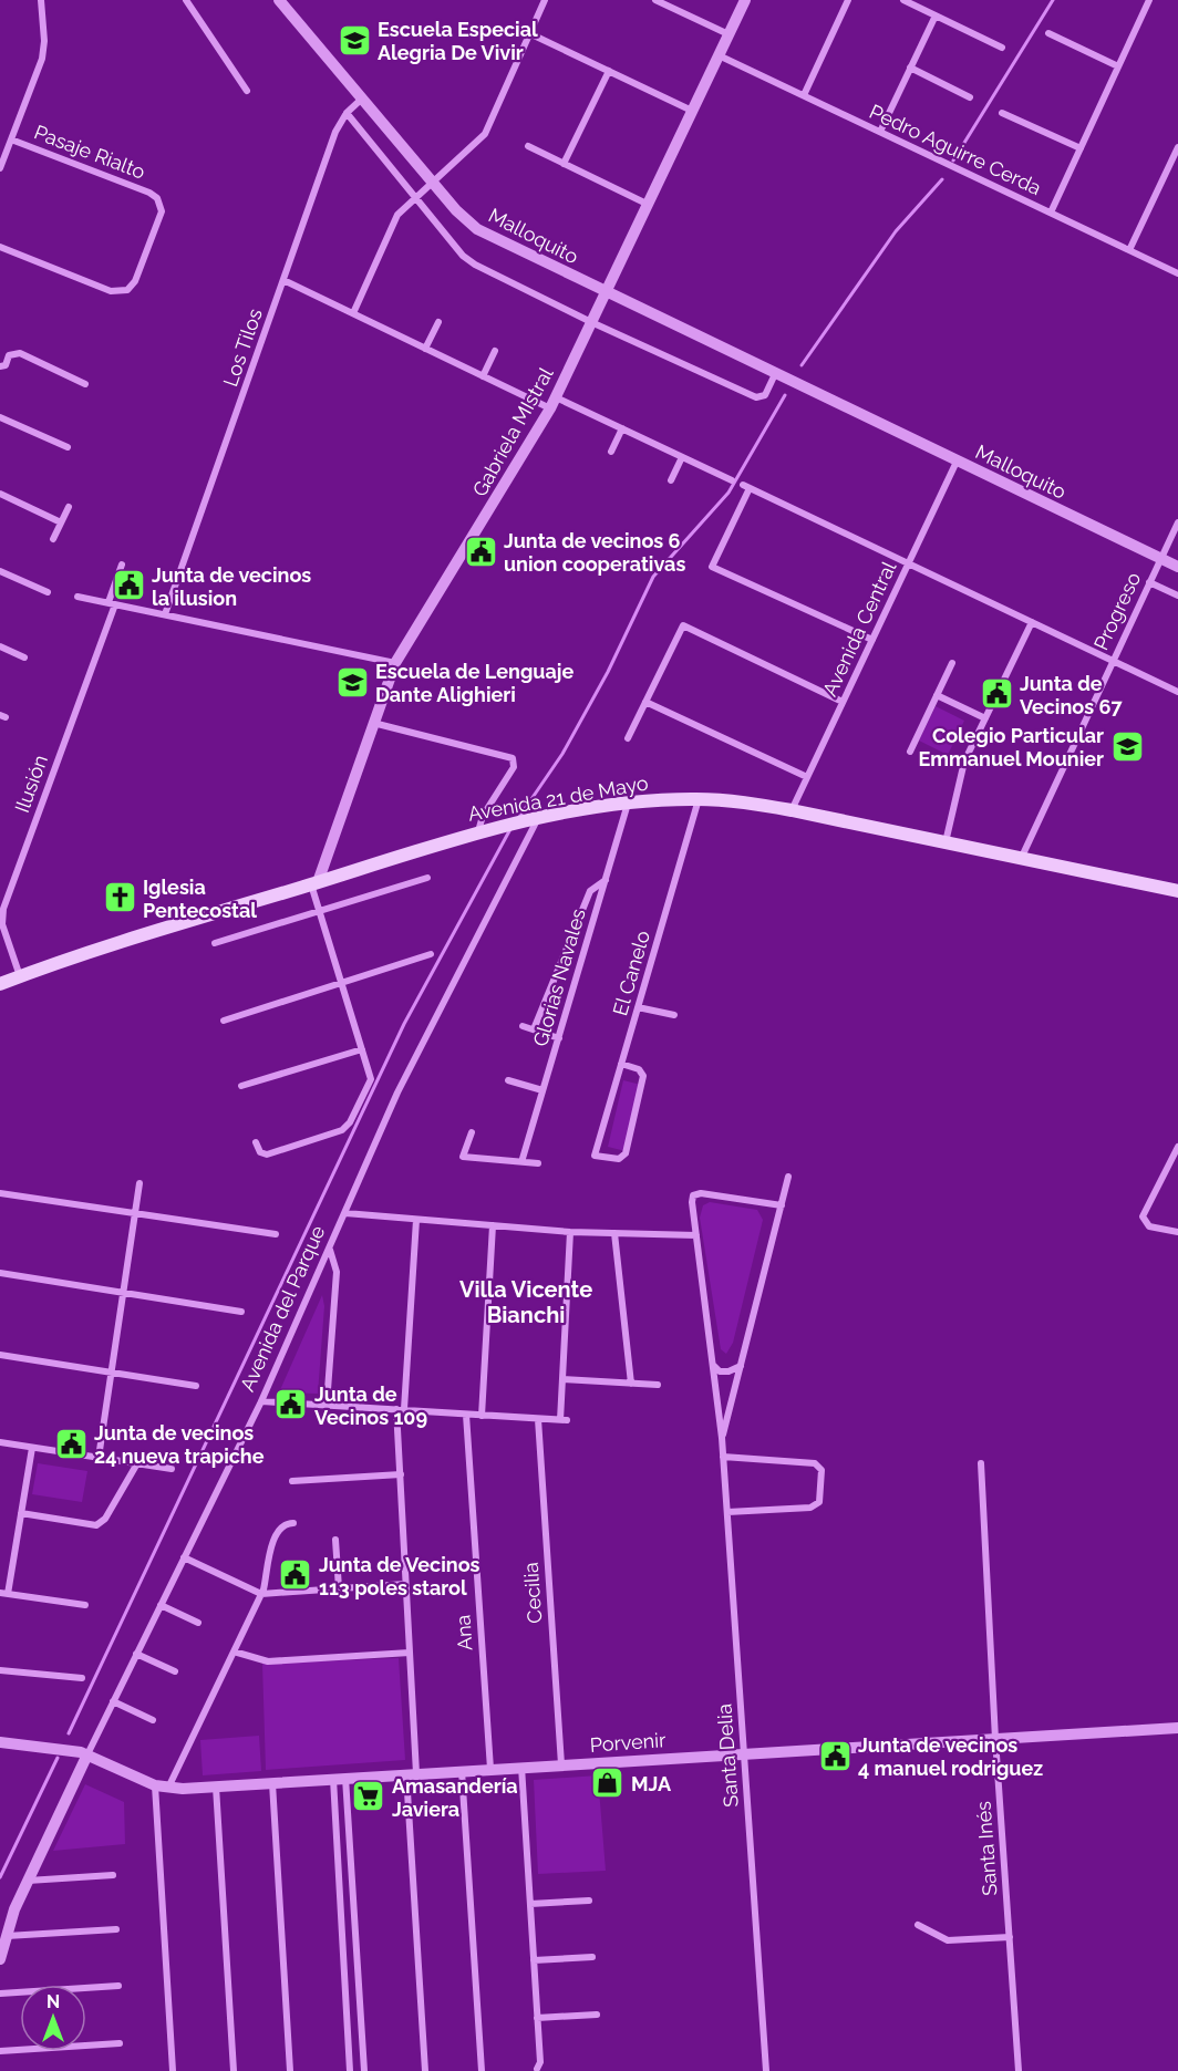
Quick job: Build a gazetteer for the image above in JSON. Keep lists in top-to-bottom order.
{
  "streets": {
    "main road": ["Avenida 21 de Mayo"],
    "street": [
      "Pedro Aguirre Cerda",
      "Pasaje Rialto",
      "Malloquito",
      "Los Tilos",
      "Gabriela MIstral",
      "Progreso",
      "Avenida Central",
      "Ilusión",
      "El Canelo",
      "Glorias Navales",
      "Avenida del Parque",
      "Cecilia",
      "Ana",
      "Porvenir",
      "Santa Delia",
      "Santa Inés"
    ]
  },
  "crossings": [
    ["Pedro Aguirre Cerda", "Gabriela MIstral"],
    ["Malloquito", "Los Tilos"],
    ["Malloquito", "Gabriela MIstral"],
    ["Malloquito", "Progreso"],
    ["Malloquito", "Avenida Central"],
    ["Gabriela MIstral", "Avenida 21 de Mayo"],
    ["Progreso", "Avenida 21 de Mayo"],
    ["Avenida Central", "Avenida 21 de Mayo"],
    ["Ilusión", "Avenida 21 de Mayo"],
    ["Avenida 21 de Mayo", "El Canelo"],
    ["Avenida 21 de Mayo", "Glorias Navales"],
    ["Avenida 21 de Mayo", "Avenida del Parque"],
    ["Avenida del Parque", "Porvenir"],
    ["Cecilia", "Porvenir"],
    ["Ana", "Porvenir"],
    ["Porvenir", "Santa Delia"],
    ["Porvenir", "Santa Inés"]
  ],
  "districts": ["Villa Vicente Bianchi"],
  "places": {
    "school or university": ["Escuela Especial Alegria De Vivir", "Escuela de Lenguaje Dante Alighieri", "Colegio Particular Emmanuel Mounier"],
    "public building": [
      "Junta de vecinos 6 union cooperativas",
      "Junta de vecinos la ilusion",
      "Junta de Vecinos 67",
      "Junta de Vecinos 109",
      "Junta de vecinos 24 nueva trapiche",
      "Junta de Vecinos 113 poles starol",
      "Junta de vecinos 4 manuel rodriguez"
    ],
    "church": ["Iglesia Pentecostal"],
    "shop": ["MJA"],
    "supermarket": ["Amasandería Javiera"]
  },
  "north": "top"
}
